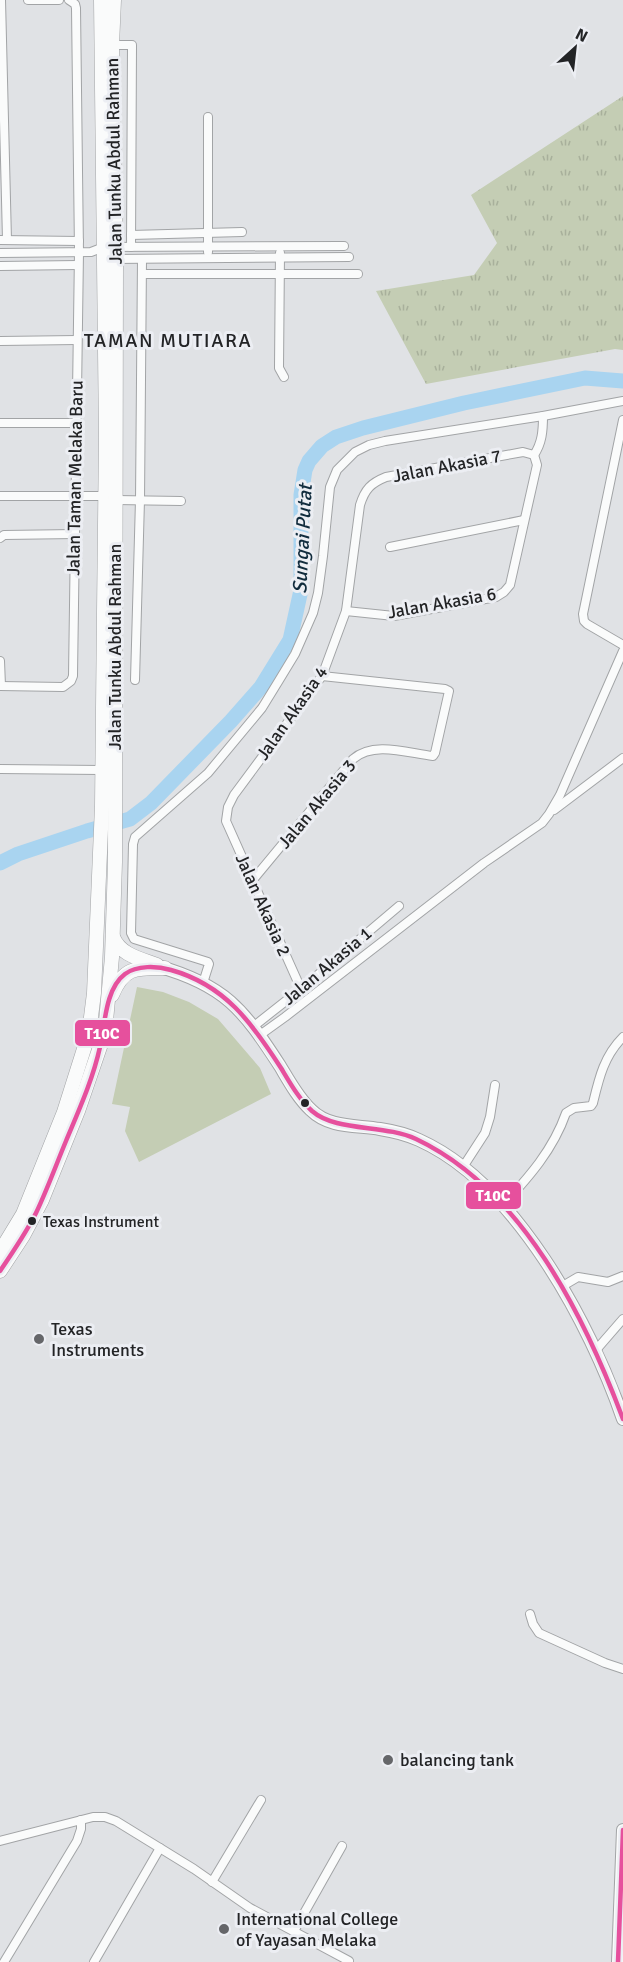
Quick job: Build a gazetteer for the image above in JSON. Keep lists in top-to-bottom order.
{
  "streets": {
    "main road": ["Jalan Tunku Abdul Rahman"],
    "street": [
      "Jalan Akasia 7",
      "Jalan Taman Melaka Baru",
      "Jalan Akasia 6",
      "Jalan Akasia 4",
      "Jalan Akasia 3",
      "Jalan Akasia 2",
      "Jalan Akasia 1"
    ]
  },
  "crossings": [
    ["Jalan Akasia 7", "Jalan Akasia 6"],
    ["Jalan Akasia 7", "Jalan Akasia 4"],
    ["Jalan Akasia 6", "Jalan Akasia 4"],
    ["Jalan Akasia 4", "Jalan Akasia 3"],
    ["Jalan Akasia 4", "Jalan Akasia 2"],
    ["Jalan Akasia 3", "Jalan Akasia 2"],
    ["Jalan Akasia 2", "Jalan Akasia 1"]
  ],
  "districts": ["TAMAN MUTIARA"],
  "water": ["Sungai Putat"],
  "places": [
    "Texas Instrument",
    "Texas Instruments",
    "balancing tank",
    "International College of Yayasan Melaka"
  ],
  "lines": ["transit line T10C"],
  "north": "top right"
}
